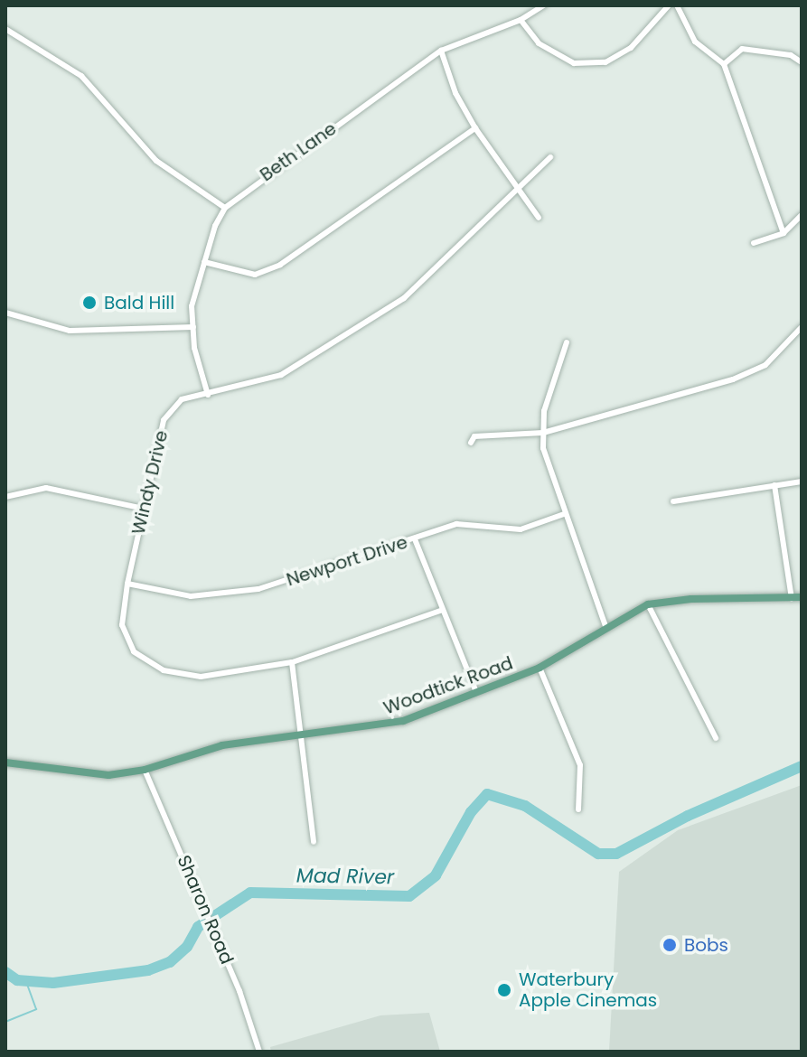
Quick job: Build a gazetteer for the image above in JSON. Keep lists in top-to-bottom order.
{
  "streets": {
    "main road": ["Woodtick Road"],
    "street": [
      "Beth Lane",
      "Windy Drive",
      "Newport Drive",
      "Sharon Road"
    ]
  },
  "crossings": [
    ["Beth Lane", "Windy Drive"],
    ["Windy Drive", "Newport Drive"],
    ["Woodtick Road", "Sharon Road"]
  ],
  "water": ["Mad River"],
  "places": ["Bald Hill", "Bobs", "Waterbury Apple Cinemas"]
}
